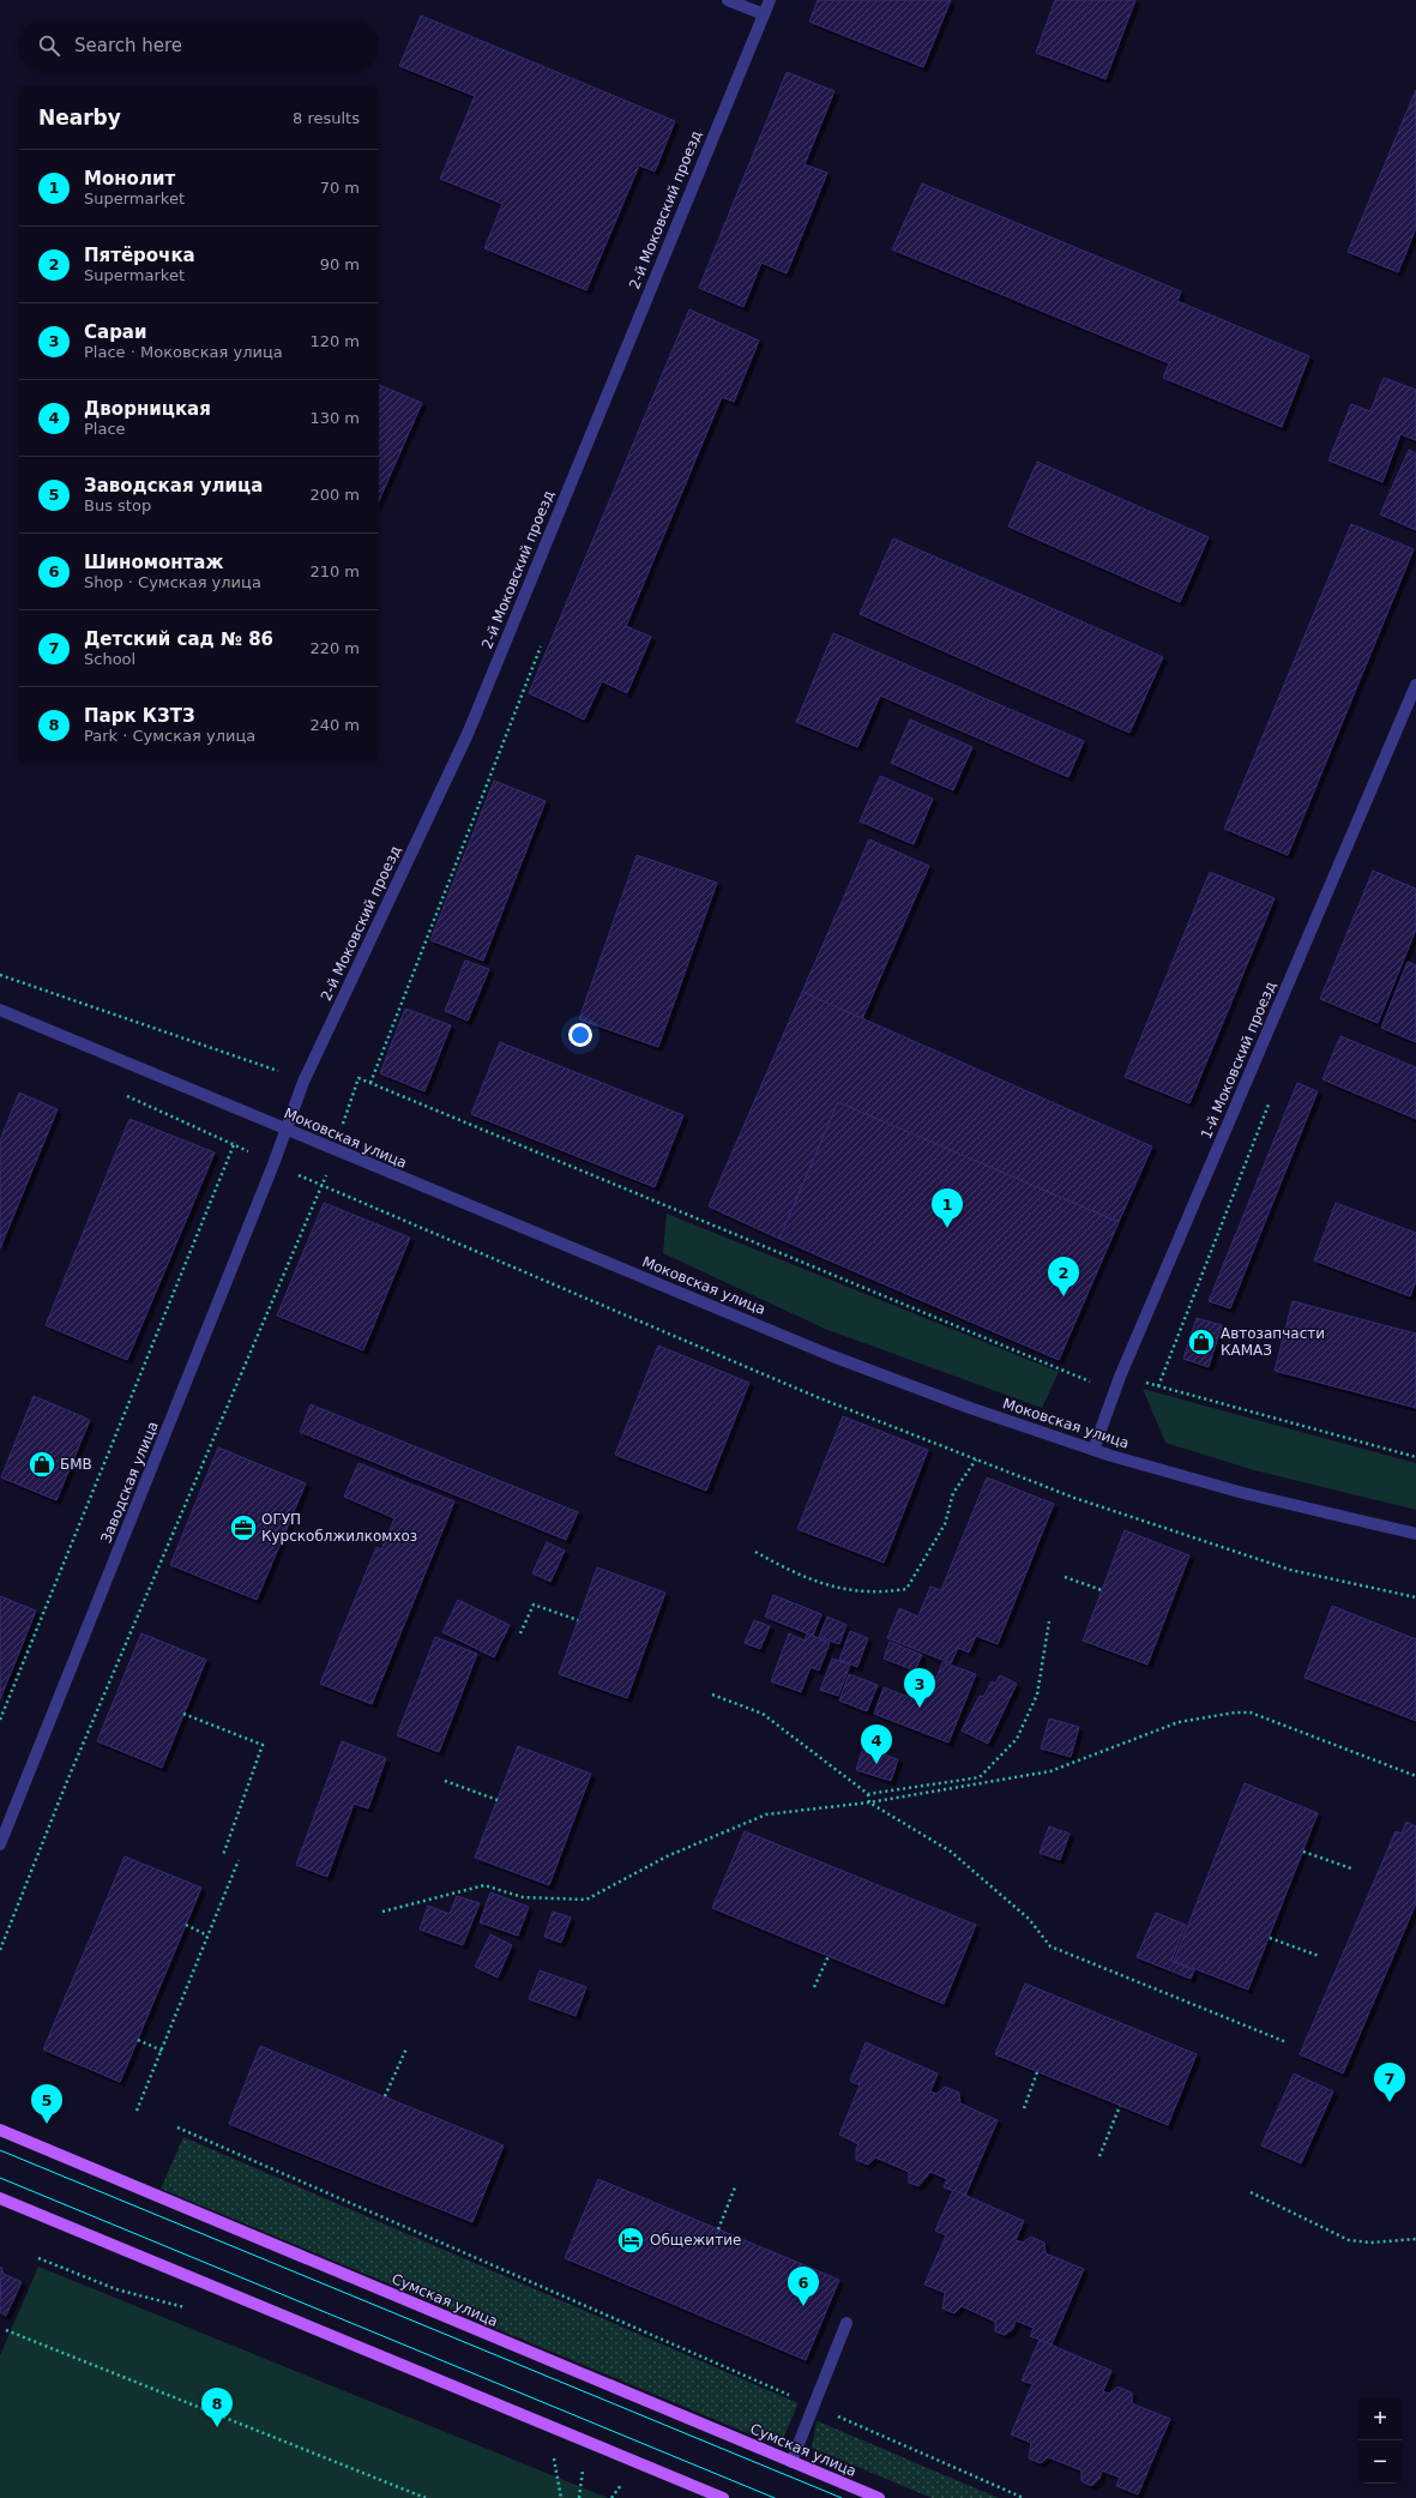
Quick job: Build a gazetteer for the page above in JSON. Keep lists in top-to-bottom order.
{
  "streets": {
    "main road": ["Сумская улица"],
    "street": [
      "2-й Моковский проезд",
      "1-й Моковский проезд",
      "Моковская улица",
      "Заводская улица"
    ]
  },
  "crossings": [
    ["2-й Моковский проезд", "Моковская улица"],
    ["2-й Моковский проезд", "Заводская улица"],
    ["1-й Моковский проезд", "Моковская улица"],
    ["Моковская улица", "Заводская улица"]
  ],
  "places": {
    "shop": ["Автозапчасти КАМАЗ", "БМВ"],
    "office": ["ОГУП Курскоблжилкомхоз"],
    "hotel": ["Общежитие"]
  },
  "page": {
    "search": "Search here",
    "heading": ["Nearby", "8 results"],
    "list": [
      {
        "mark": "1",
        "name": "Монолит",
        "note": "Supermarket",
        "value": "70 m"
      },
      {
        "mark": "2",
        "name": "Пятёрочка",
        "note": "Supermarket",
        "value": "90 m"
      },
      {
        "mark": "3",
        "name": "Сараи",
        "note": "Place · Моковская улица",
        "value": "120 m"
      },
      {
        "mark": "4",
        "name": "Дворницкая",
        "note": "Place",
        "value": "130 m"
      },
      {
        "mark": "5",
        "name": "Заводская улица",
        "note": "Bus stop",
        "value": "200 m"
      },
      {
        "mark": "6",
        "name": "Шиномонтаж",
        "note": "Shop · Сумская улица",
        "value": "210 m"
      },
      {
        "mark": "7",
        "name": "Детский сад № 86",
        "note": "School",
        "value": "220 m"
      },
      {
        "mark": "8",
        "name": "Парк КЗТЗ",
        "note": "Park · Сумская улица",
        "value": "240 m"
      }
    ],
    "pins": [
      "1",
      "2",
      "3",
      "4",
      "7",
      "5",
      "6",
      "8"
    ],
    "map_buttons": ["+", "−"]
  }
}
